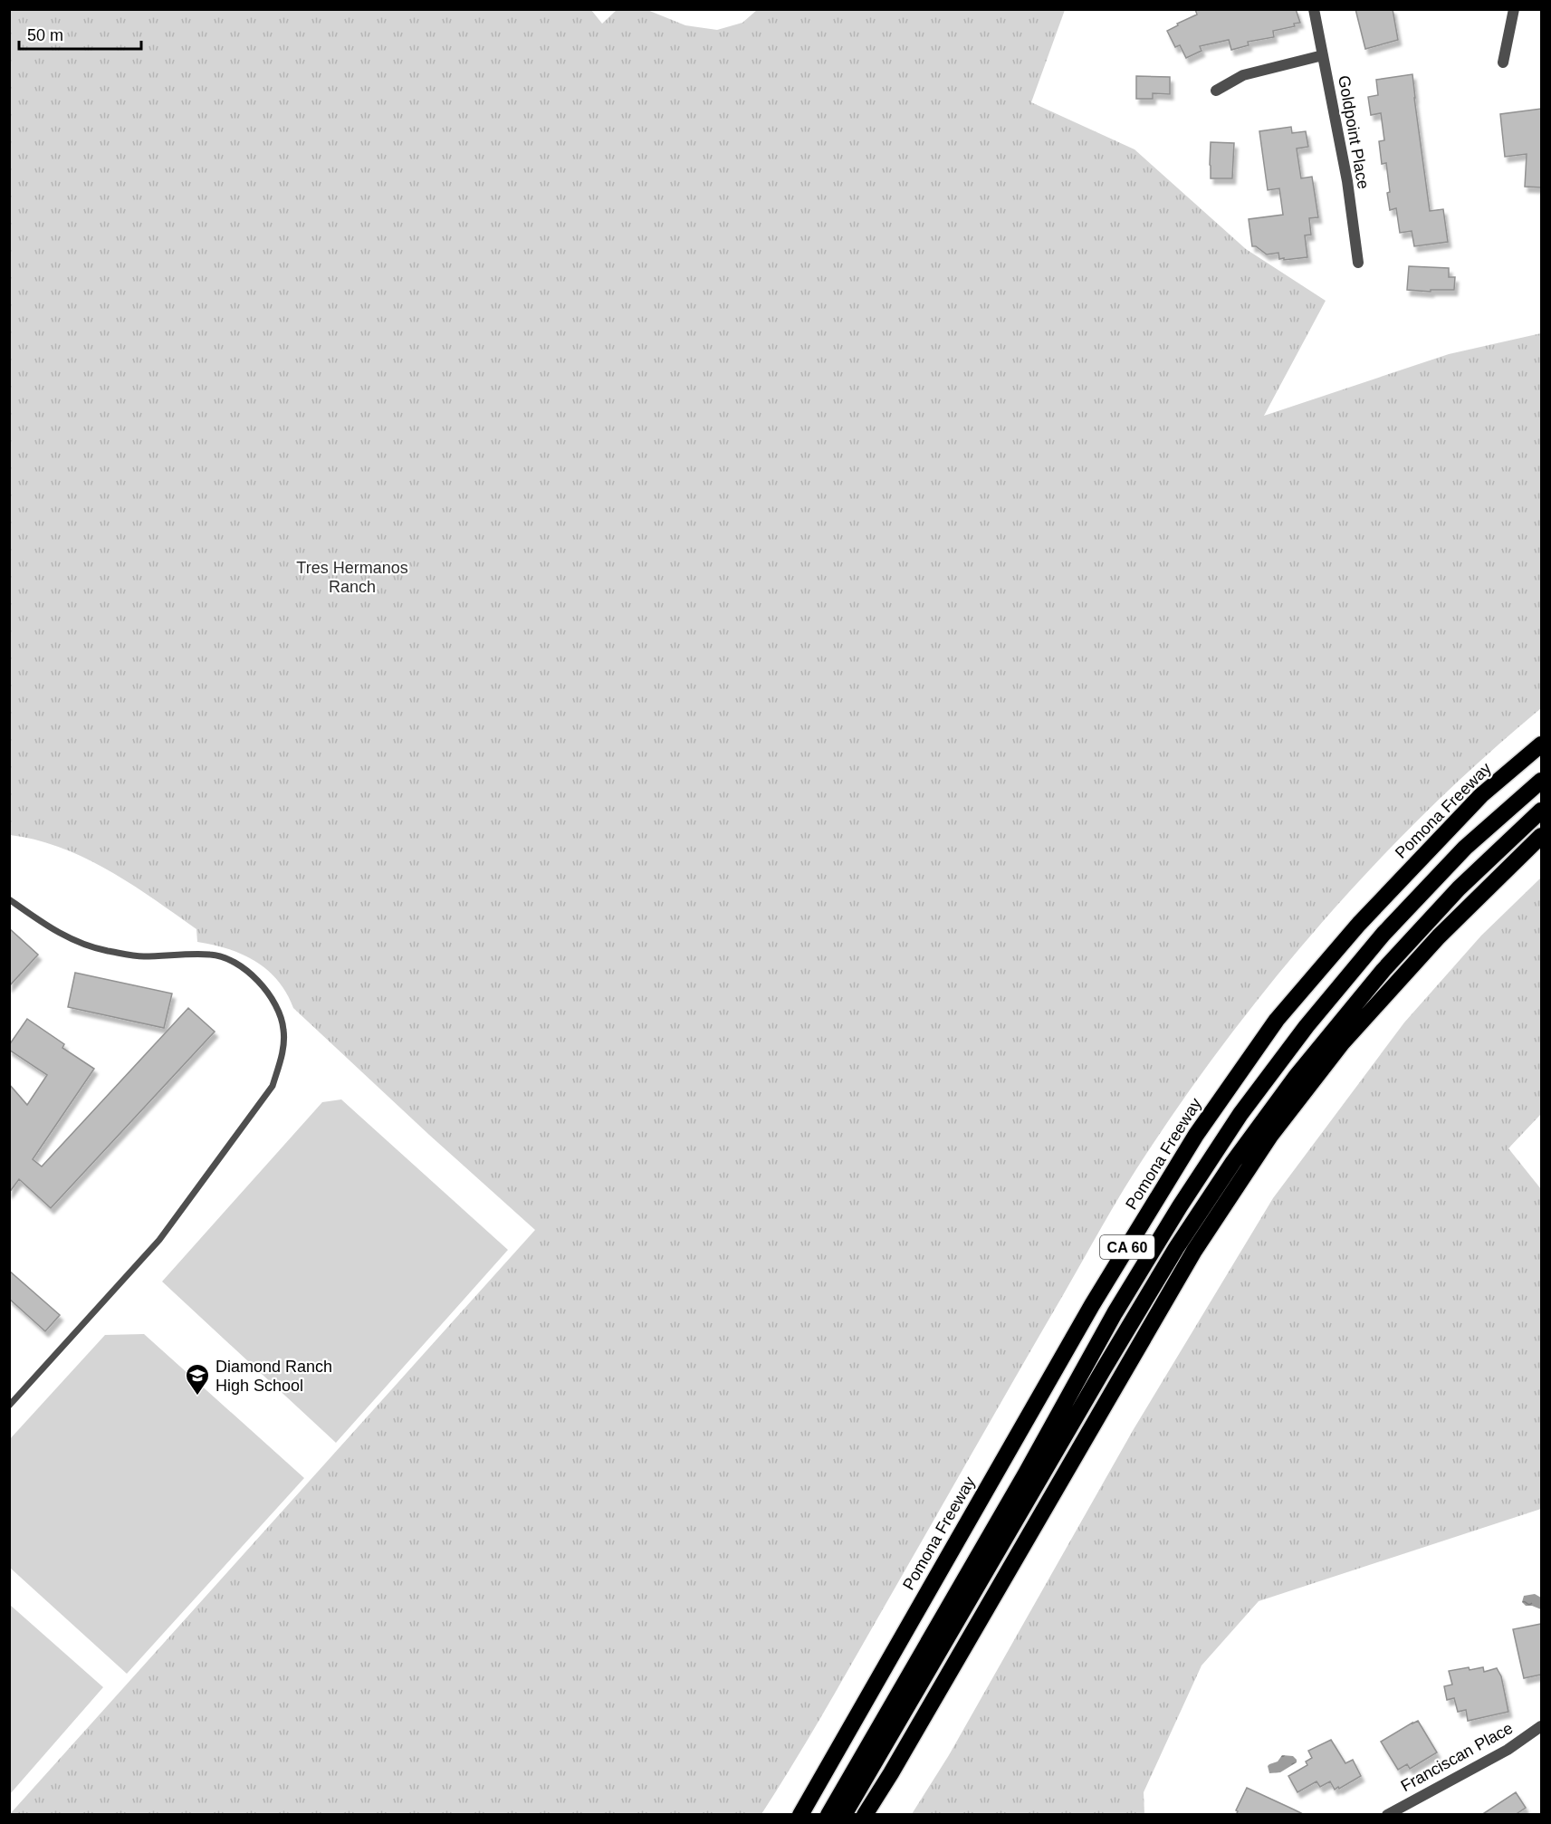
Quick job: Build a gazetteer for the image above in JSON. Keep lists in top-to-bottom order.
{
  "streets": {
    "highway": ["Pomona Freeway", "CA 60"],
    "street": ["Goldpoint Place", "Franciscan Place"]
  },
  "parks": ["Tres Hermanos Ranch"],
  "places": {
    "school or university": ["Diamond Ranch High School"]
  },
  "scale_bar": "50 m"
}
